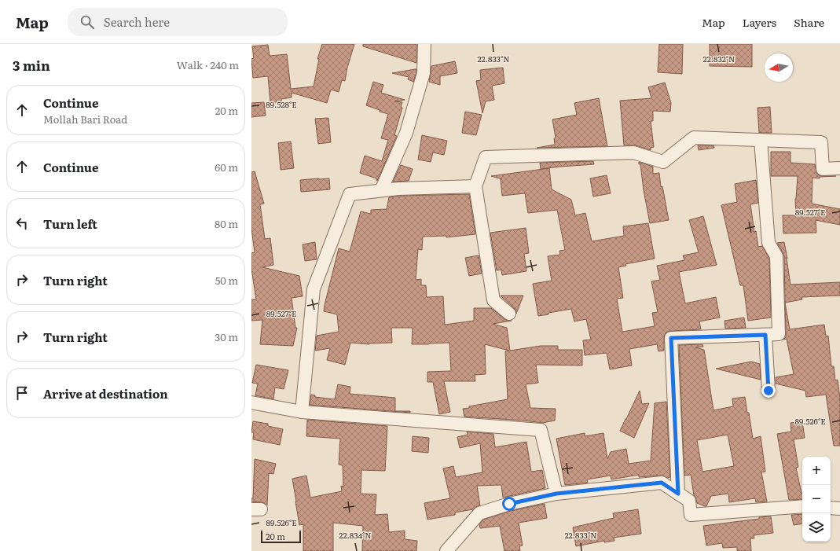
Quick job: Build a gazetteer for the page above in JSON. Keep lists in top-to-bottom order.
{
  "scale_bar": "20 m",
  "north": "left",
  "page": {
    "header": "Map",
    "search": "Search here",
    "nav": ["Map", "Layers", "Share"],
    "heading": ["3 min", "Walk · 240 m"],
    "list": [
      ["Continue", "Mollah Bari Road", "20 m"],
      ["Continue", "60 m"],
      ["Turn left", "80 m"],
      ["Turn right", "50 m"],
      ["Turn right", "30 m"],
      "Arrive at destination"
    ],
    "map_buttons": ["+", "−"],
    "scale": "20 m"
  },
  "coordinates": [
    "22.833°N",
    "22.832°N",
    "89.528°E",
    "89.527°E",
    "89.526°E",
    "22.834°N"
  ]
}
